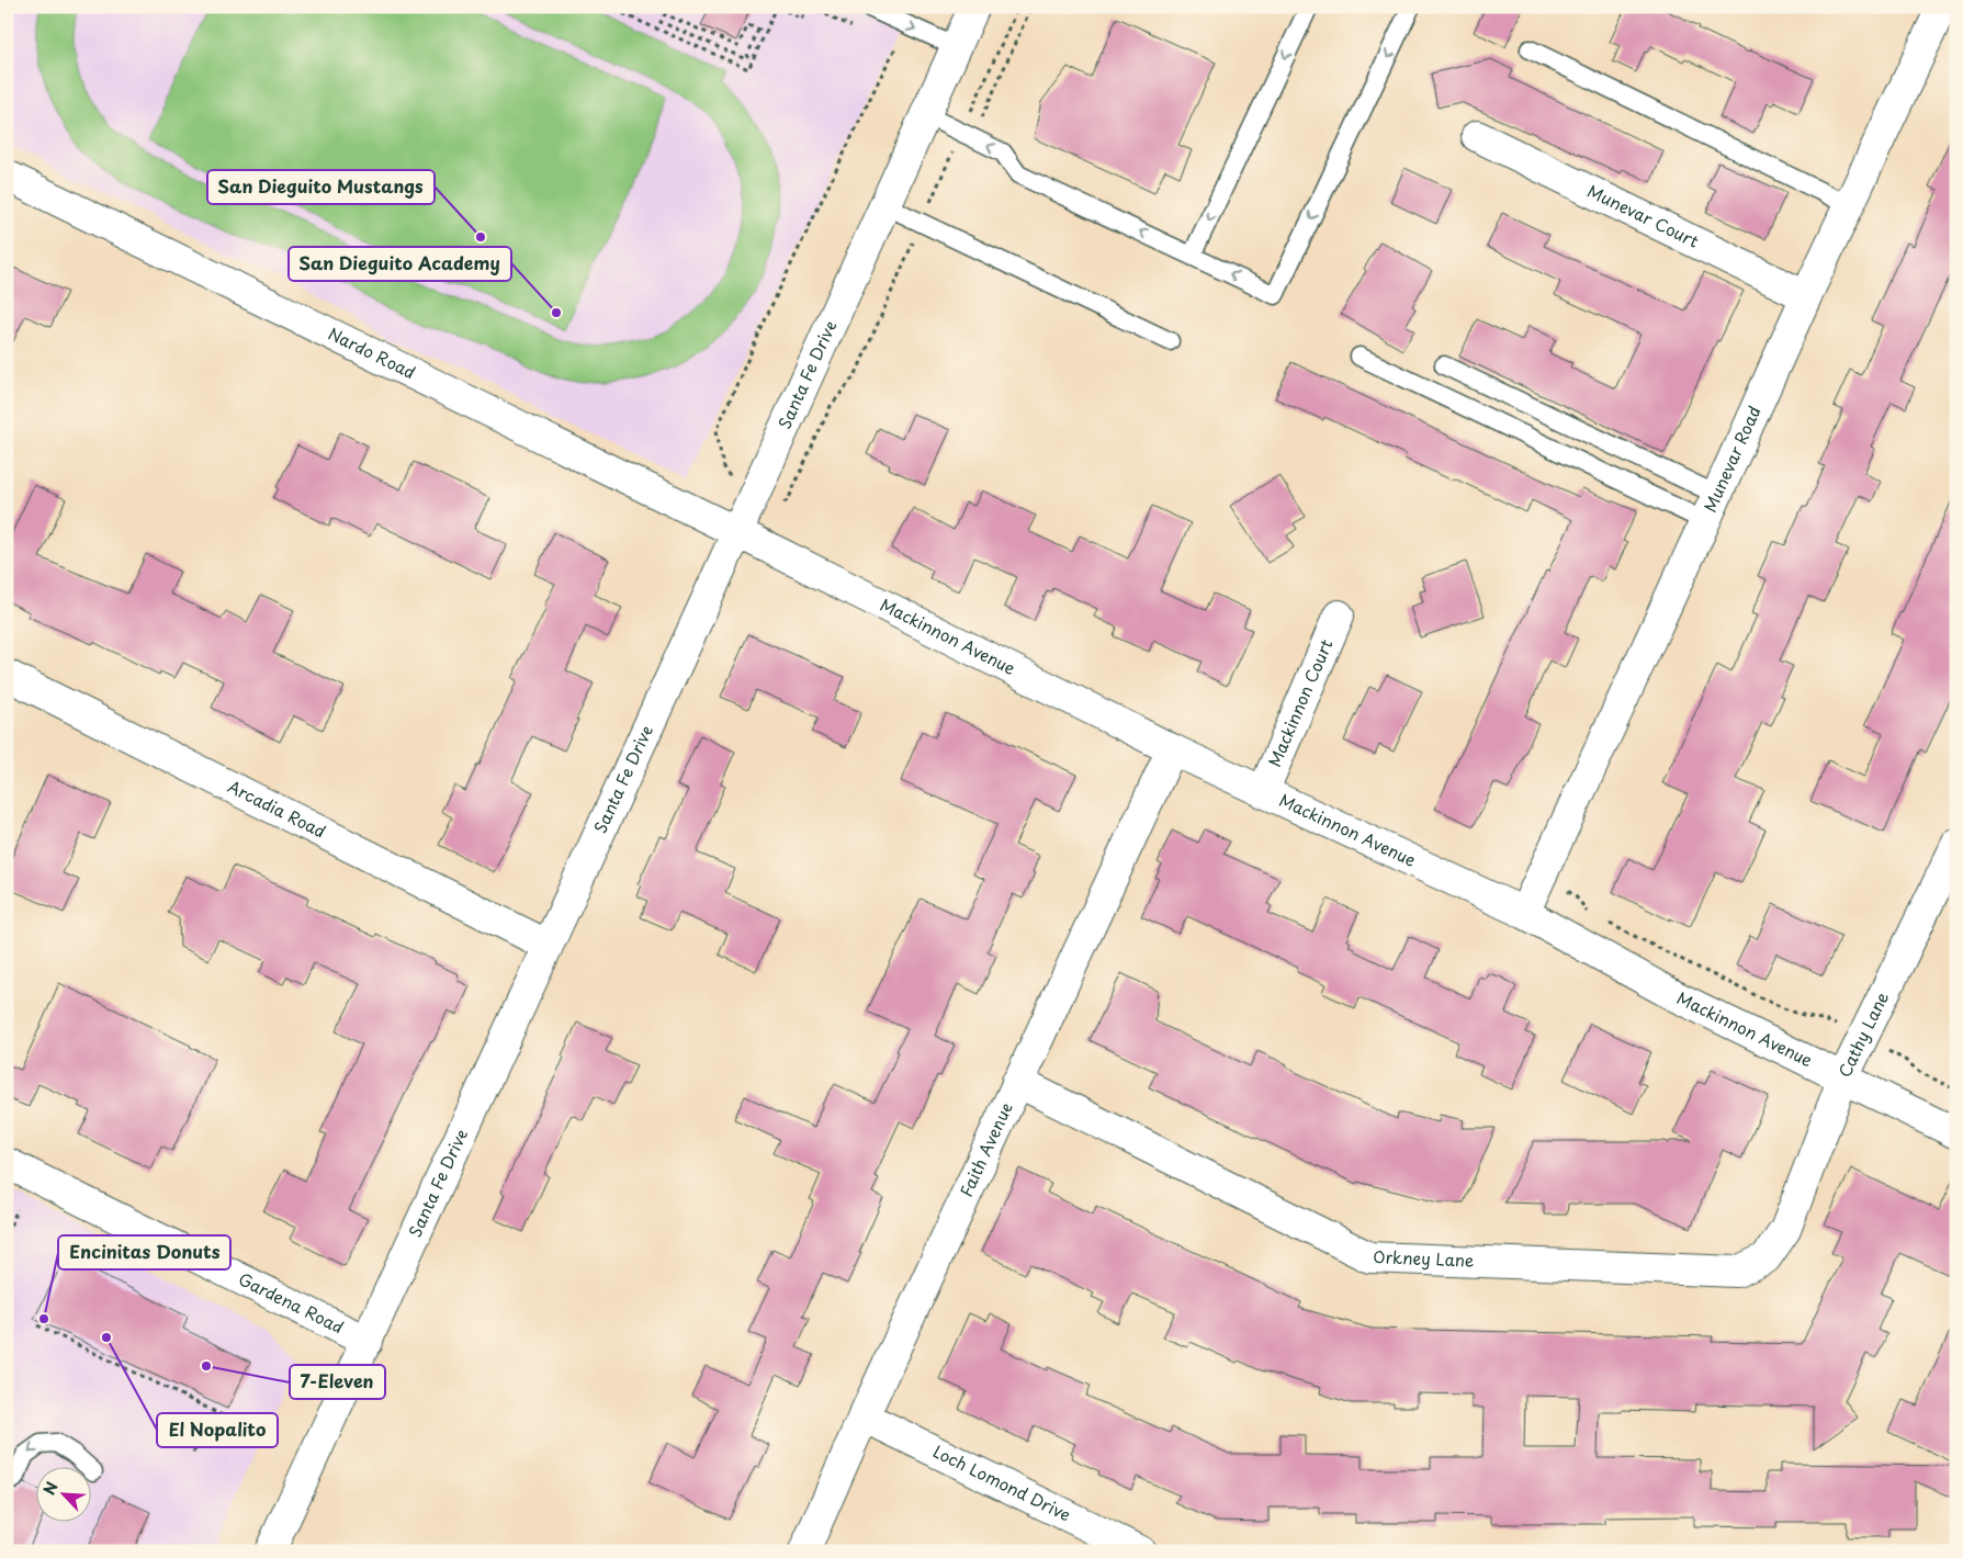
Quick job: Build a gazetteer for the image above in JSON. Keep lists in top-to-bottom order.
{
  "streets": {
    "street": [
      "Munevar Court",
      "Nardo Road",
      "Santa Fe Drive",
      "Munevar Road",
      "Mackinnon Avenue",
      "Mackinnon Court",
      "Arcadia Road",
      "Cathy Lane",
      "Faith Avenue",
      "Orkney Lane",
      "Gardena Road",
      "Loch Lomond Drive"
    ]
  },
  "crossings": [
    ["Munevar Court", "Munevar Road"],
    ["Nardo Road", "Santa Fe Drive"],
    ["Nardo Road", "Mackinnon Avenue"],
    ["Santa Fe Drive", "Mackinnon Avenue"],
    ["Santa Fe Drive", "Arcadia Road"],
    ["Santa Fe Drive", "Gardena Road"],
    ["Munevar Road", "Mackinnon Avenue"],
    ["Mackinnon Avenue", "Mackinnon Court"],
    ["Mackinnon Avenue", "Cathy Lane"],
    ["Mackinnon Avenue", "Faith Avenue"],
    ["Cathy Lane", "Orkney Lane"],
    ["Faith Avenue", "Orkney Lane"],
    ["Faith Avenue", "Loch Lomond Drive"]
  ],
  "places": [
    "San Dieguito Mustangs",
    "San Dieguito Academy",
    "Encinitas Donuts",
    "El Nopalito",
    "7-Eleven"
  ],
  "north": "top left"
}
